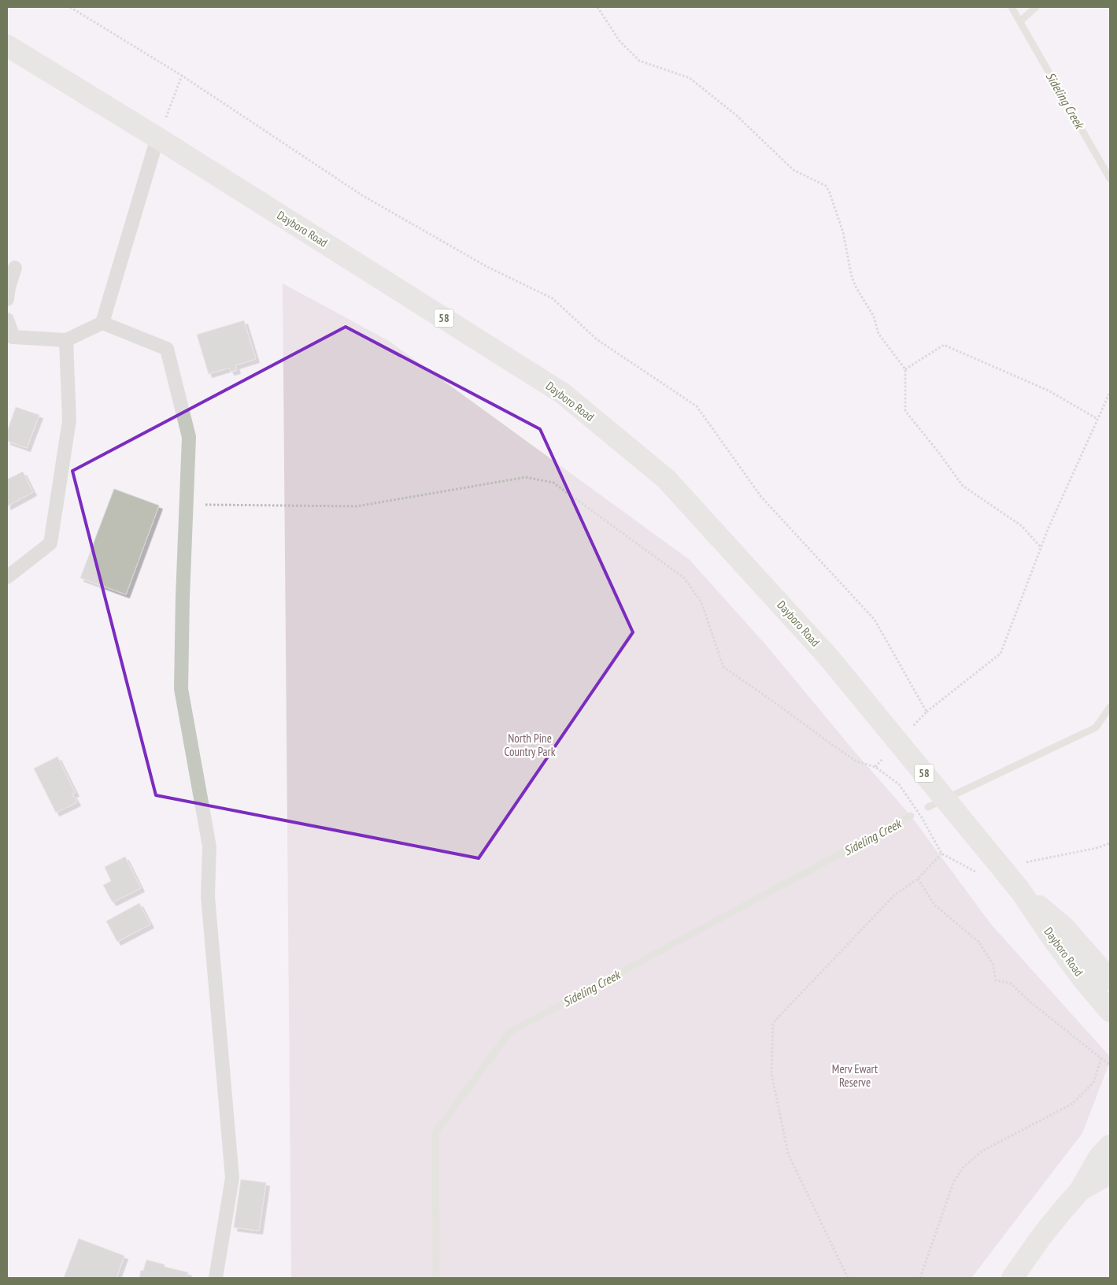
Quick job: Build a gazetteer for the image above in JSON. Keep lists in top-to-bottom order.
{
  "streets": {
    "main road": ["Dayboro Road", "58"]
  },
  "water": ["Sideling Creek"],
  "parks": ["North Pine Country Park", "Merv Ewart Reserve"]
}
